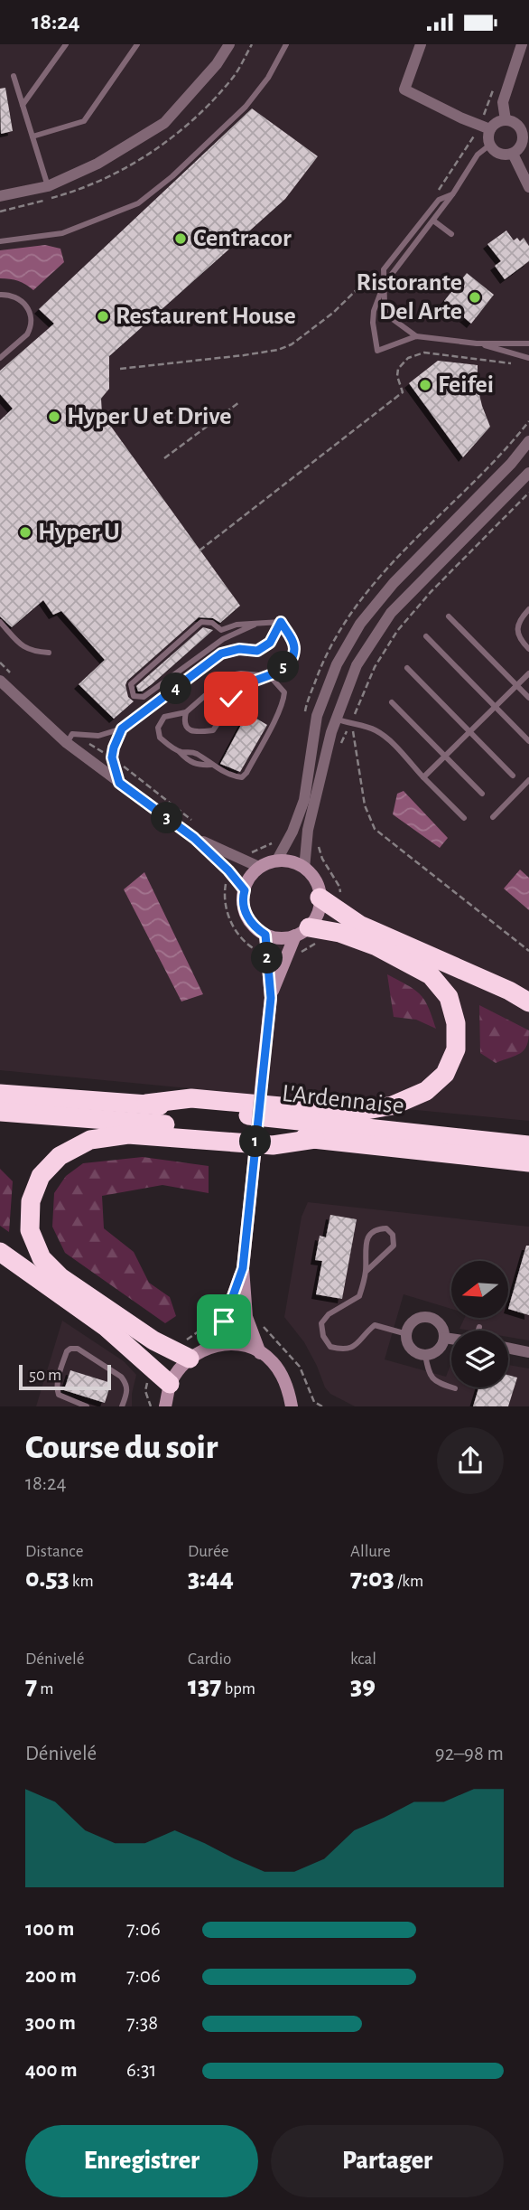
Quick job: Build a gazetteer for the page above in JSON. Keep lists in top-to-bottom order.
{
  "streets": {
    "highway": ["L'Ardennaise"]
  },
  "places": [
    "Centracor",
    "Ristorante Del Arte",
    "Restaurent House",
    "Feifei",
    "Hyper U et Drive",
    "Hyper U"
  ],
  "scale_bar": "50 m",
  "north": "left",
  "page": {
    "status": "18:24",
    "pins": [
      "5",
      "4",
      "3",
      "2",
      "1"
    ],
    "scale": "50 m",
    "heading": ["Course du soir", "18:24"],
    "stats": [
      ["Distance", "0.53 km"],
      ["Durée", "3:44"],
      ["Allure", "7:03 /km"],
      ["Dénivelé", "7 m"],
      ["Cardio", "137 bpm"],
      ["kcal", "39"]
    ],
    "chart": ["Dénivelé", "92–98 m"],
    "list": [
      {
        "name": "100 m",
        "note": "7:06"
      },
      {
        "name": "200 m",
        "note": "7:06"
      },
      {
        "name": "300 m",
        "note": "7:38"
      },
      {
        "name": "400 m",
        "note": "6:31"
      }
    ],
    "buttons": ["Enregistrer", "Partager"]
  }
}
